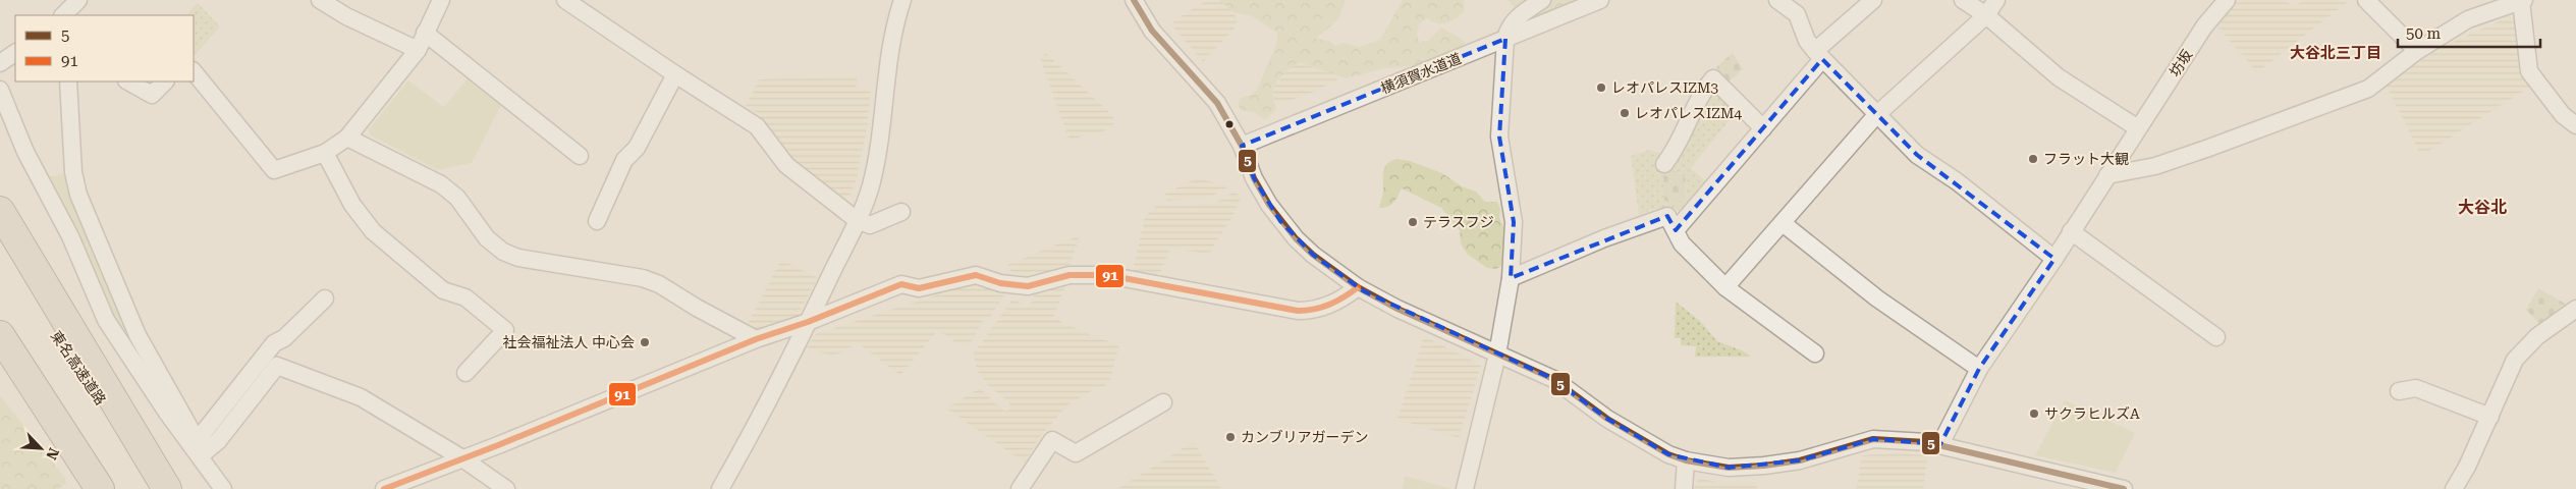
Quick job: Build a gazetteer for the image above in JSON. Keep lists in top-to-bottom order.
{
  "streets": {
    "highway": ["東名高速道路"],
    "street": ["坊坂", "横須賀水道道"]
  },
  "districts": ["大谷北三丁目", "大谷北"],
  "places": [
    "レオパレスIZM3",
    "レオパレスIZM4",
    "フラット大観",
    "テラスフジ",
    "社会福祉法人 中心会",
    "サクラヒルズA",
    "カンブリアガーデン"
  ],
  "lines": ["transit line 5", "transit line 91"],
  "legend": ["5", "91"],
  "scale_bar": "50 m",
  "north": "bottom right"
}
